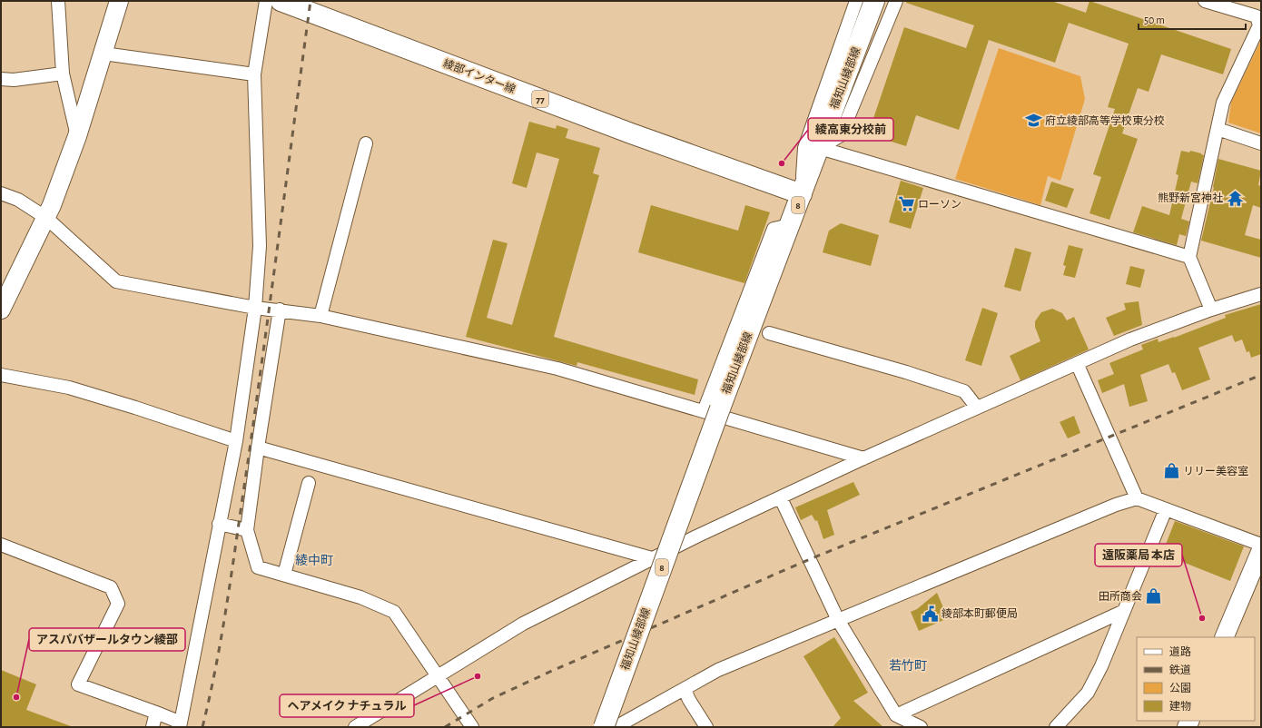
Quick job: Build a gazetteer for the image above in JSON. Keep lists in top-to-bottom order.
{
  "streets": {
    "main road": [
      "綾部インター線",
      "福知山綾部線",
      "77",
      "8"
    ]
  },
  "crossings": [
    ["綾部インター線", "福知山綾部線"]
  ],
  "districts": ["綾中町", "若竹町"],
  "places": {
    "school or university": ["府立綾部高等学校東分校"],
    "other": [
      "綾高東分校前",
      "遠阪薬局 本店",
      "ヘアメイク ナチュラル",
      "アスパバザールタウン綾部"
    ],
    "temple": ["熊野新宮神社"],
    "supermarket": ["ローソン"],
    "shop": ["リリー美容室", "田所商会"],
    "public building": ["綾部本町郵便局"]
  },
  "legend": [
    "道路",
    "鉄道",
    "公園",
    "建物"
  ],
  "scale_bar": "50 m"
}
